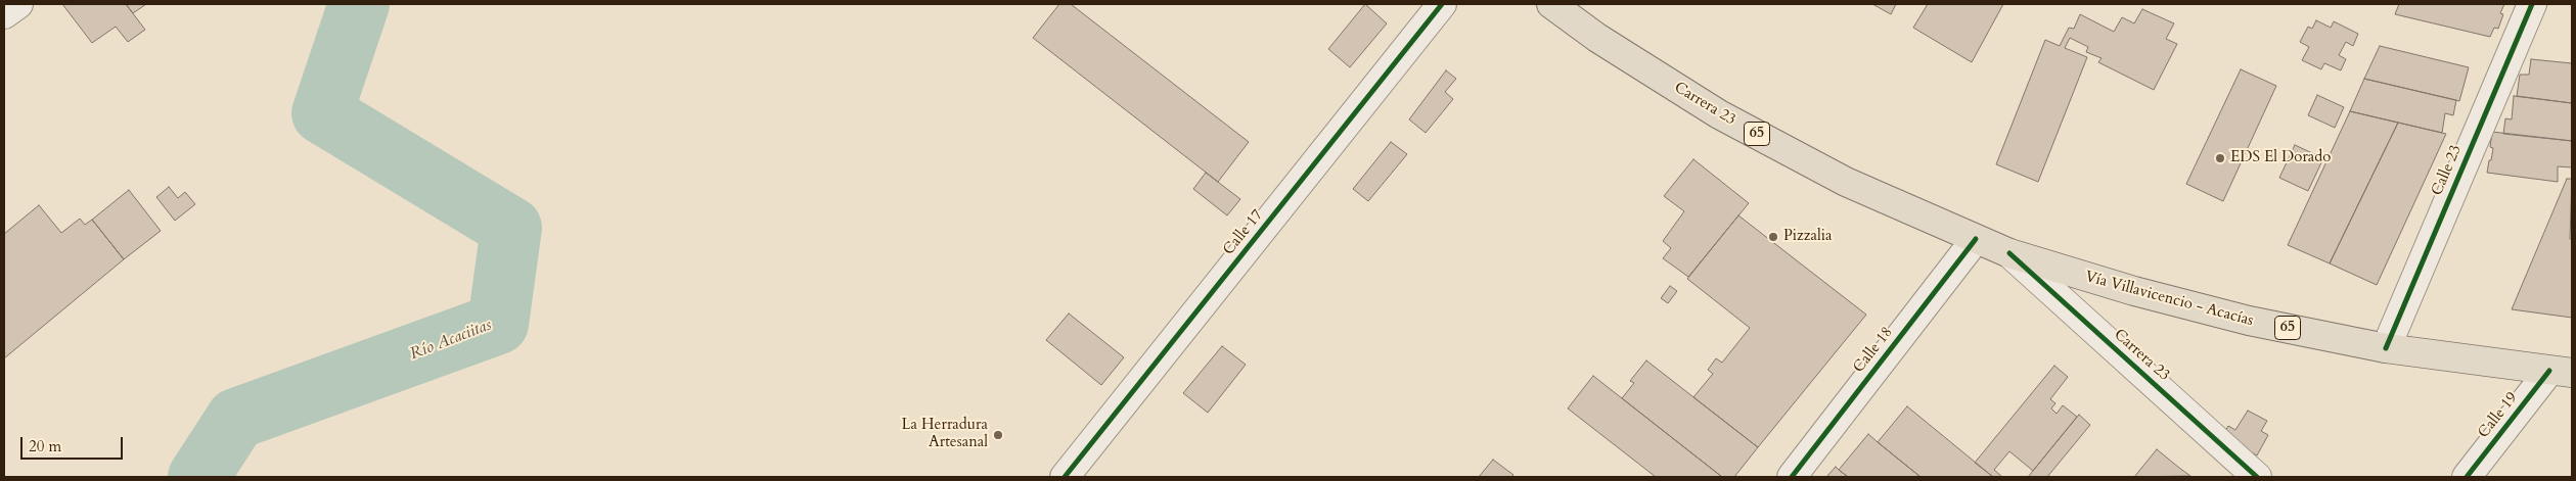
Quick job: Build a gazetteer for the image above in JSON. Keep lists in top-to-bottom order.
{
  "streets": {
    "main road": ["Carrera 23", "65", "Vía Villavicencio - Acacías"],
    "street": [
      "Calle 23",
      "Calle 17",
      "Calle 18",
      "Calle 19"
    ]
  },
  "crossings": [
    ["Carrera 23", "Vía Villavicencio - Acacías"],
    ["Carrera 23", "Calle 18"],
    ["Calle 23", "Vía Villavicencio - Acacías"],
    ["Vía Villavicencio - Acacías", "Calle 19"]
  ],
  "water": ["Río Acaciitas"],
  "places": ["EDS El Dorado", "Pizzalia", "La Herradura Artesanal"],
  "scale_bar": "20 m"
}
